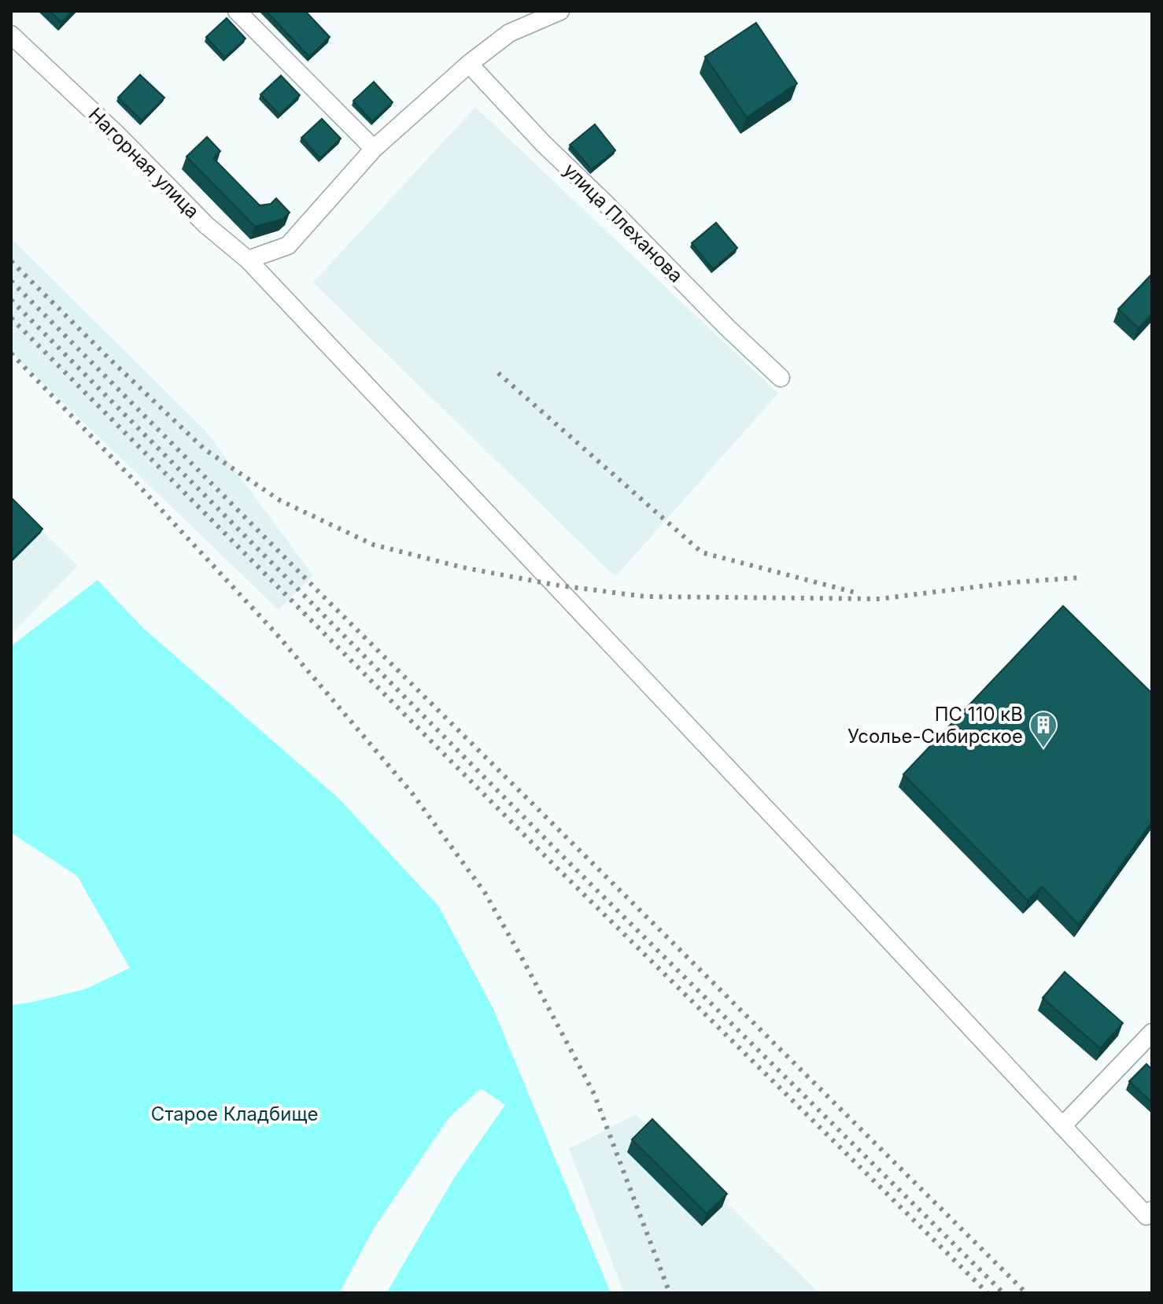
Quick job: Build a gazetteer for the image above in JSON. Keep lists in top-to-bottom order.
{
  "streets": {
    "street": ["Нагорная улица", "улица Плеханова"]
  },
  "parks": ["Старое Кладбище"],
  "places": {
    "building": ["ПС 110 кВ Усолье-Сибирское"]
  }
}
